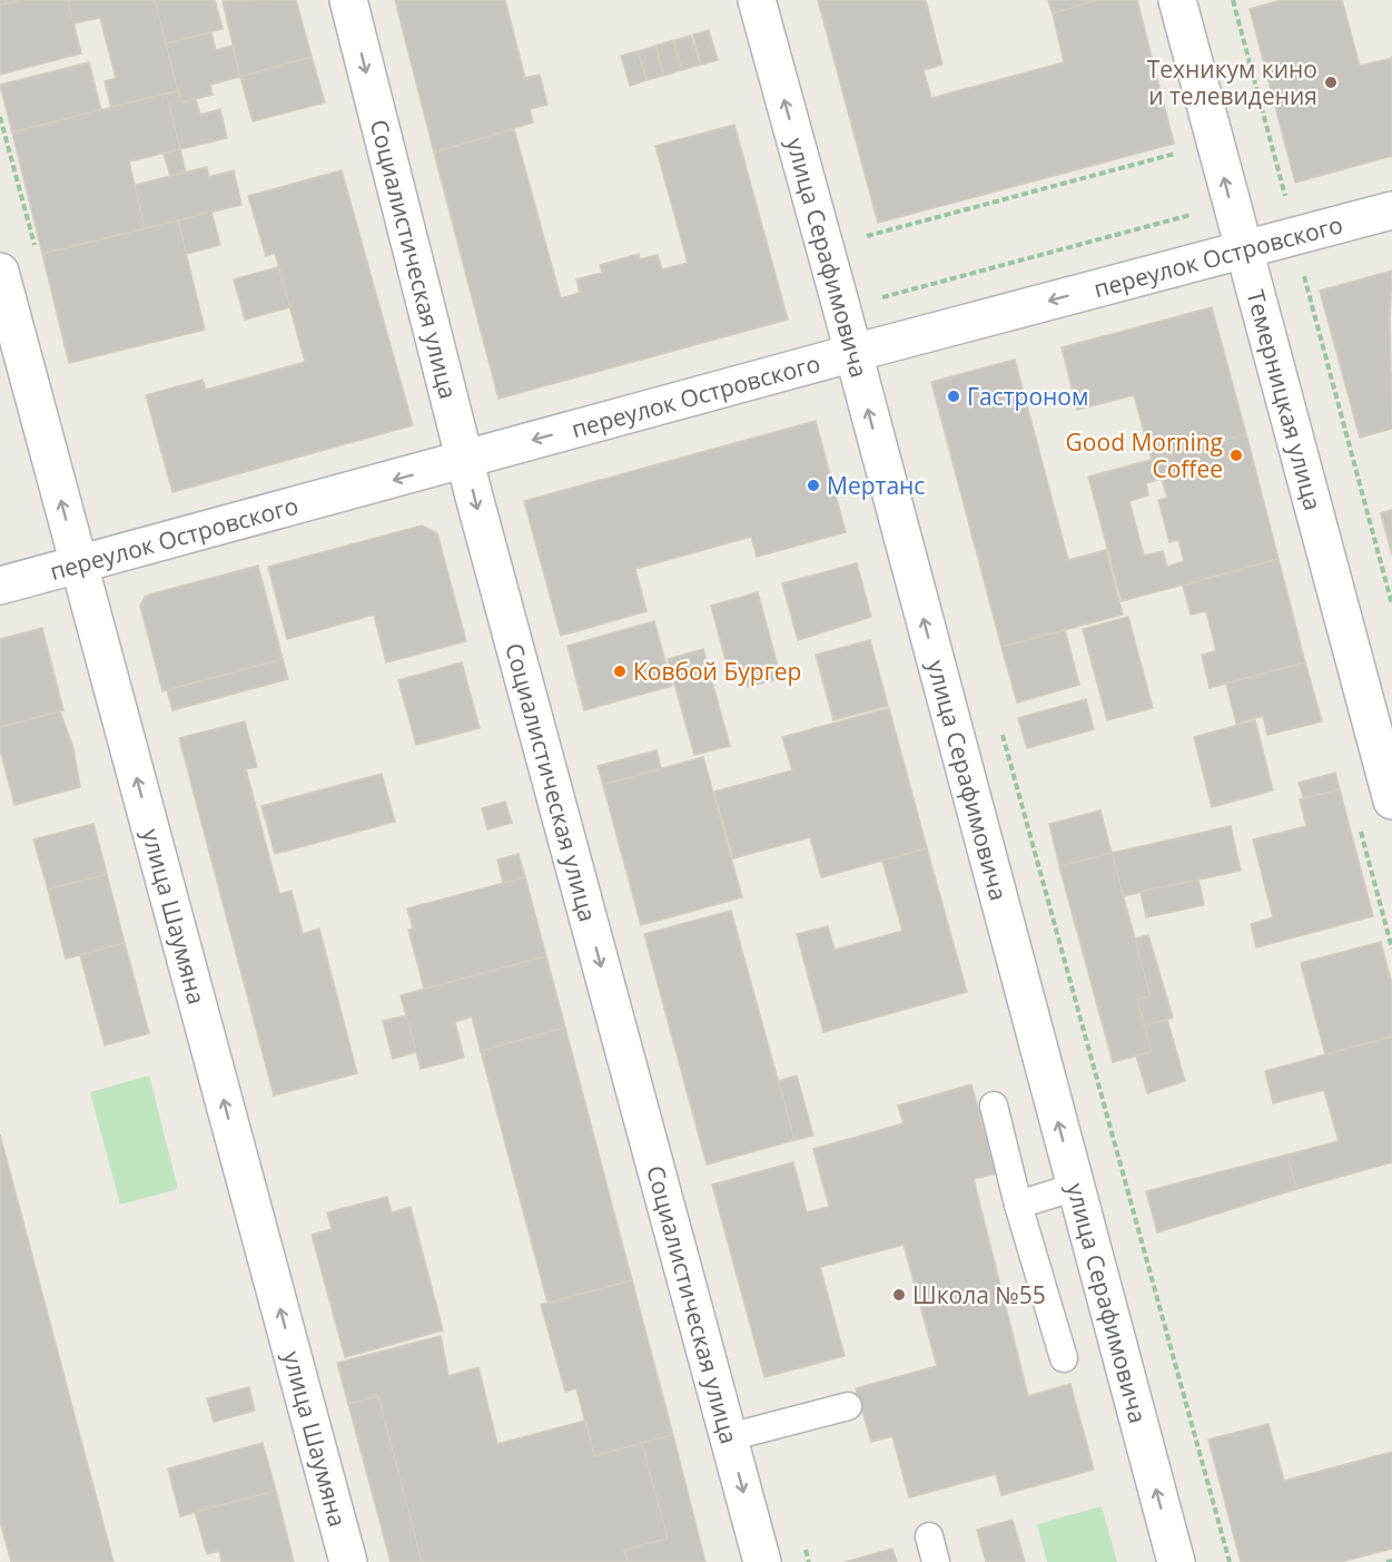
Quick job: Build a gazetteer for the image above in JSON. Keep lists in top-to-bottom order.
{
  "streets": {
    "street": [
      "переулок Островского",
      "Социалистическая улица",
      "улица Серафимовича",
      "Темерницкая улица",
      "улица Шаумяна"
    ]
  },
  "crossings": [
    ["переулок Островского", "Социалистическая улица"],
    ["переулок Островского", "улица Серафимовича"],
    ["переулок Островского", "Темерницкая улица"],
    ["переулок Островского", "улица Шаумяна"]
  ],
  "one_way": [
    "переулок Островского",
    "Социалистическая улица",
    "улица Серафимовича",
    "улица Шаумяна"
  ],
  "places": [
    "Техникум кино и телевидения",
    "Гастроном",
    "Good Morning Coffee",
    "Мертанс",
    "Ковбой Бургер",
    "Школа №55"
  ]
}
